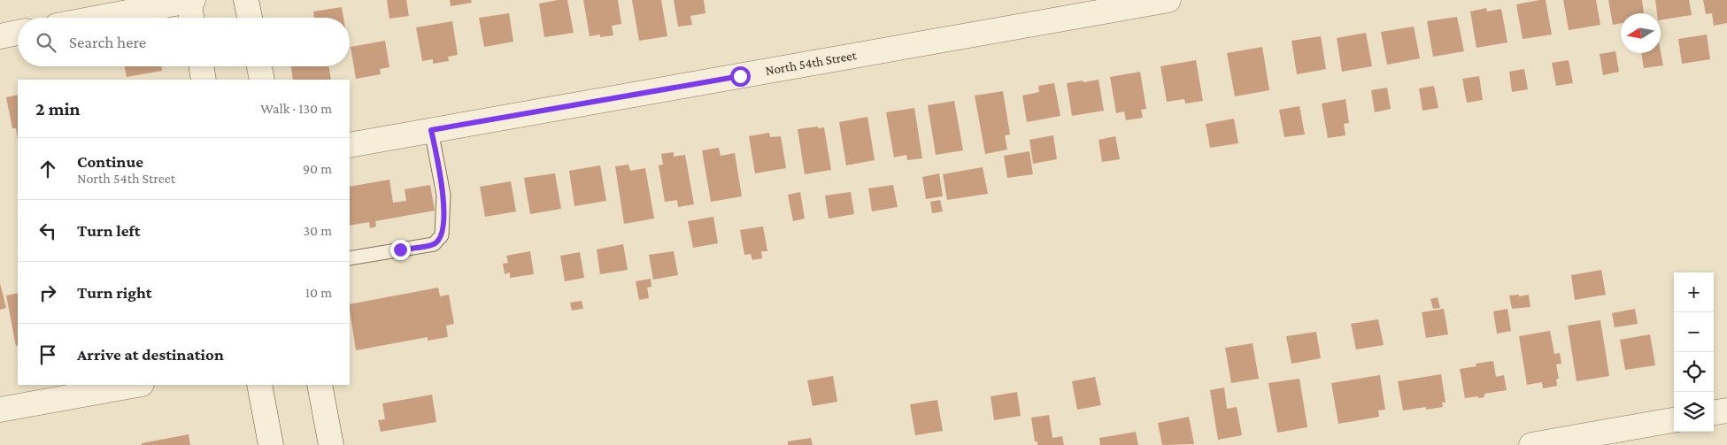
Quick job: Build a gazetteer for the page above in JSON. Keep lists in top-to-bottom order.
{
  "streets": {
    "street": ["North 54th Street"]
  },
  "north": "left",
  "page": {
    "search": "Search here",
    "heading": ["2 min", "Walk · 130 m"],
    "list": [
      ["Continue", "North 54th Street", "90 m"],
      ["Turn left", "30 m"],
      ["Turn right", "10 m"],
      "Arrive at destination"
    ],
    "map_buttons": ["+", "−"]
  }
}
